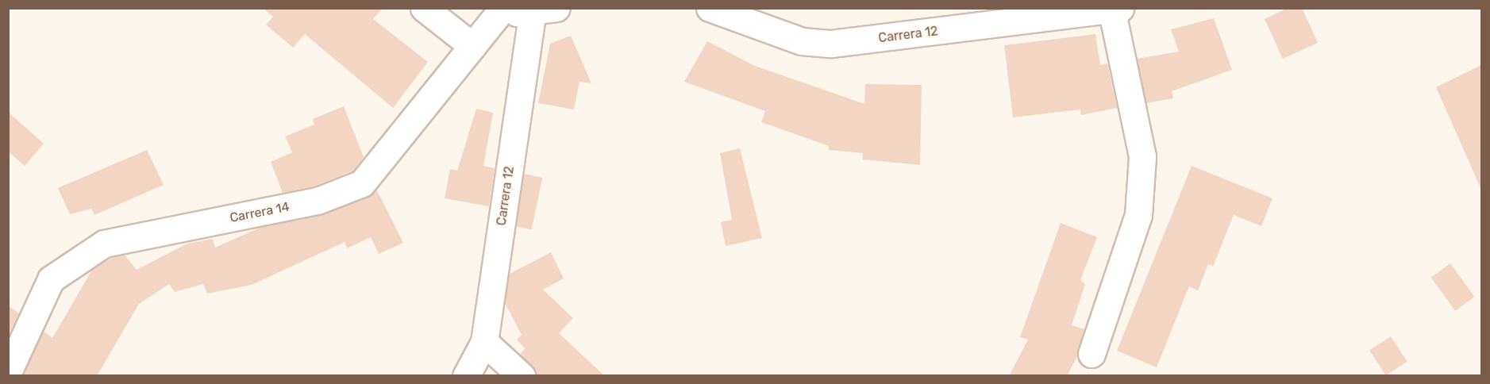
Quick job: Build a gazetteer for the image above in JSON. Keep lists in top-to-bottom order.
{
  "streets": {
    "street": ["Carrera 12", "Carrera 14"]
  },
  "crossings": [
    ["Carrera 12", "Carrera 14"]
  ]
}
